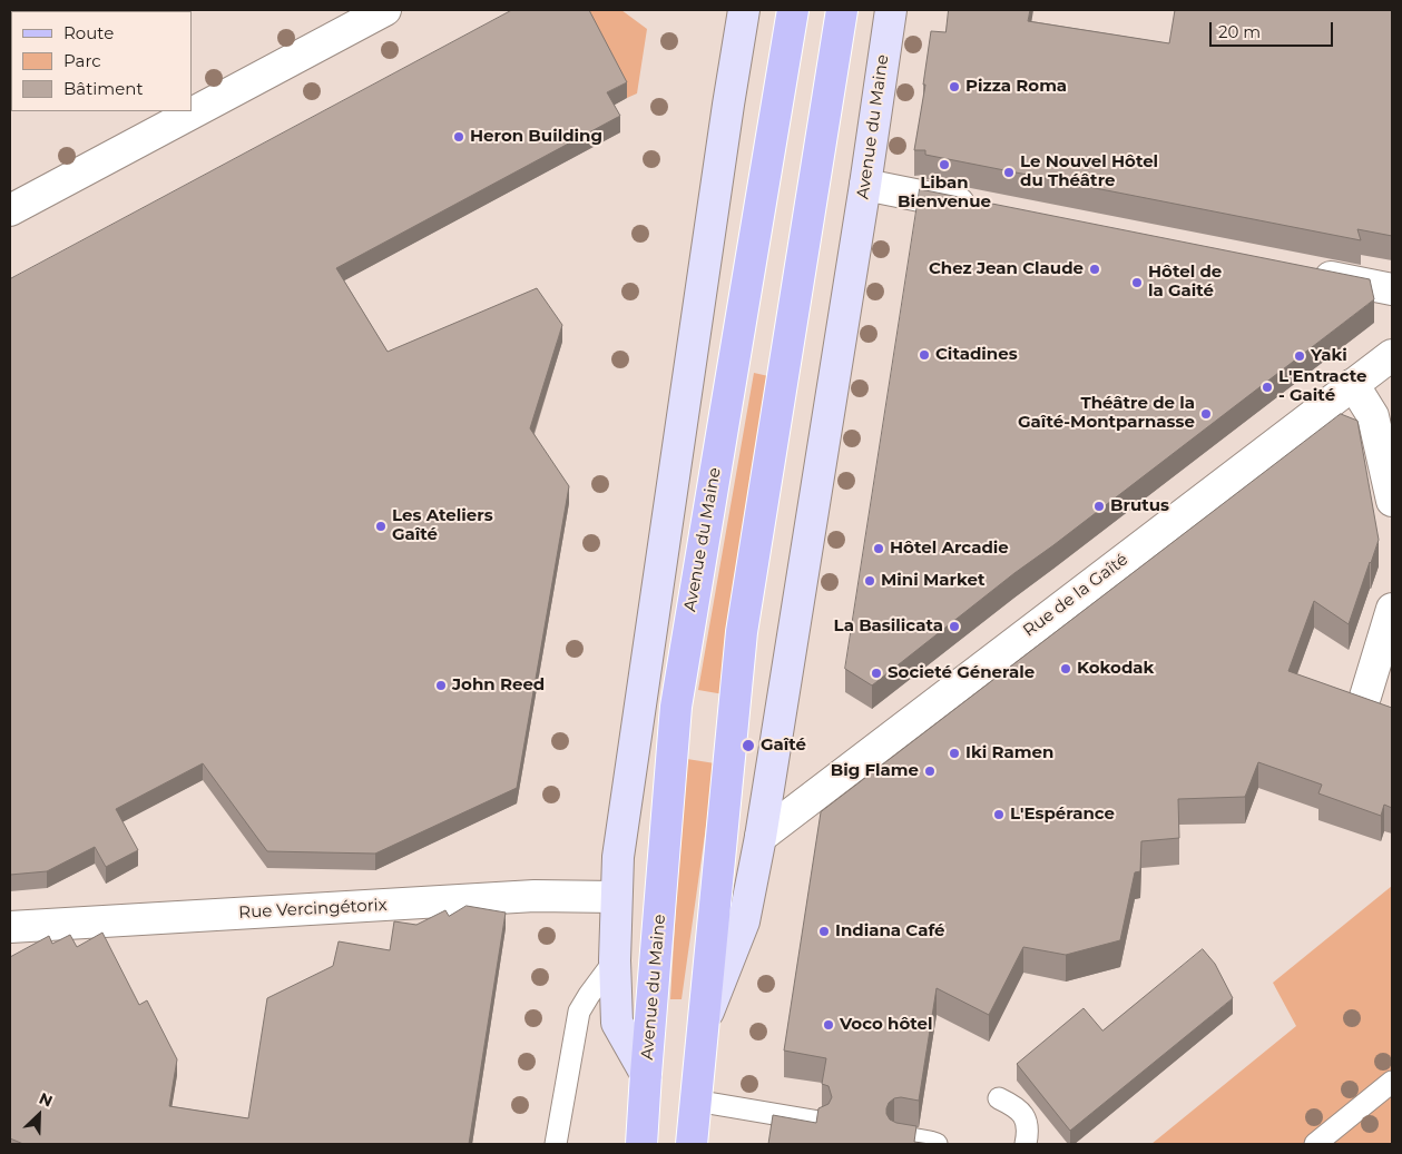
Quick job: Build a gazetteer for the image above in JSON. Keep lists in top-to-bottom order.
{
  "streets": {
    "main road": ["Avenue du Maine"],
    "street": ["Rue de la Gaîté", "Rue Vercingétorix"]
  },
  "crossings": [
    ["Avenue du Maine", "Rue de la Gaîté"],
    ["Avenue du Maine", "Rue Vercingétorix"]
  ],
  "places": [
    "Pizza Roma",
    "Heron Building",
    "Liban Bienvenue",
    "Le Nouvel Hôtel du Théâtre",
    "Chez Jean Claude",
    "Hôtel de la Gaité",
    "Citadines",
    "Yaki",
    "L'Entracte - Gaité",
    "Théâtre de la Gaîté-Montparnasse",
    "Brutus",
    "Les Ateliers Gaîté",
    "Hôtel Arcadie",
    "Mini Market",
    "La Basilicata",
    "Kokodak",
    "Societé Génerale",
    "John Reed",
    "Gaîté",
    "Iki Ramen",
    "Big Flame",
    "L'Espérance",
    "Indiana Café",
    "Voco hôtel"
  ],
  "legend": ["Route", "Parc", "Bâtiment"],
  "scale_bar": "20 m",
  "north": "top right"
}
